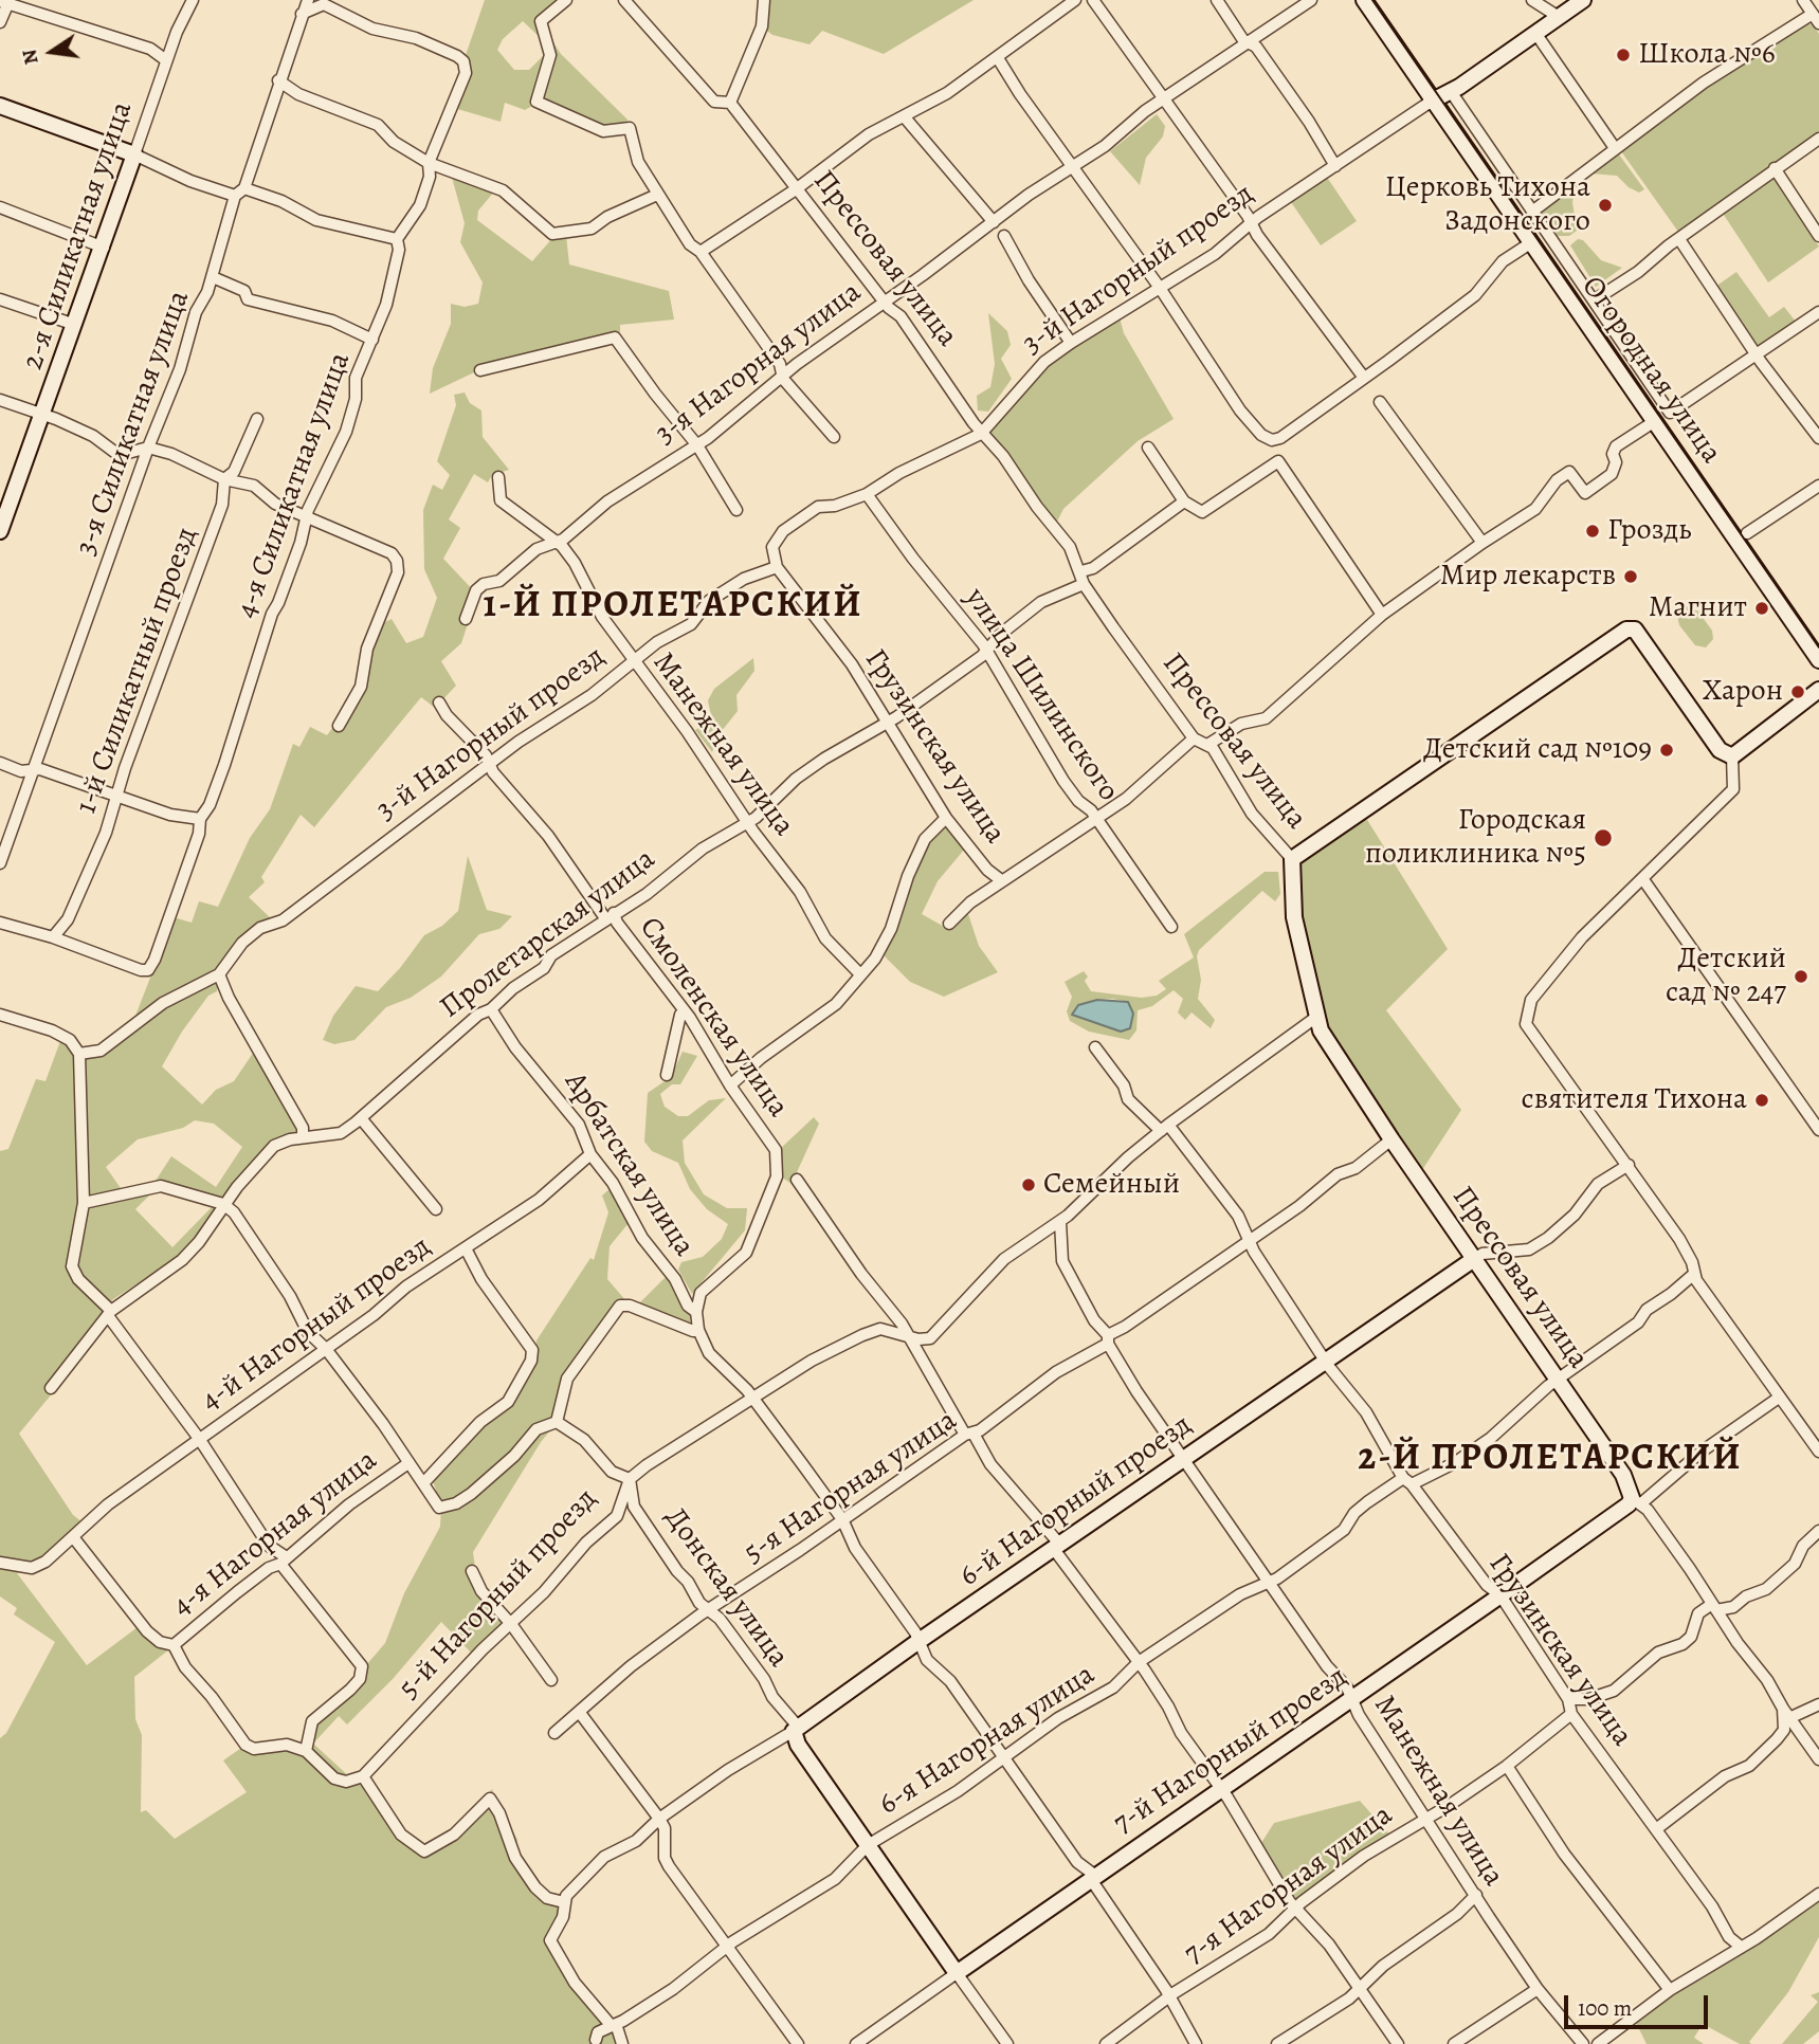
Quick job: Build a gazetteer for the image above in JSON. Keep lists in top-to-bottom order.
{
  "streets": {
    "street": [
      "2-я Силикатная улица",
      "Прессовая улица",
      "3-й Нагорный проезд",
      "3-я Нагорная улица",
      "Огородная улица",
      "3-я Силикатная улица",
      "4-я Силикатная улица",
      "1-й Силикатный проезд",
      "улица Шилинского",
      "Манежная улица",
      "Грузинская улица",
      "Пролетарская улица",
      "Смоленская улица",
      "Арбатская улица",
      "4-й Нагорный проезд",
      "5-я Нагорная улица",
      "6-й Нагорный проезд",
      "4-я Нагорная улица",
      "Донская улица",
      "5-й Нагорный проезд",
      "6-я Нагорная улица",
      "7-й Нагорный проезд",
      "7-я Нагорная улица"
    ]
  },
  "crossings": [
    ["Прессовая улица", "3-й Нагорный проезд"],
    ["Прессовая улица", "3-я Нагорная улица"],
    ["Прессовая улица", "Пролетарская улица"],
    ["Прессовая улица", "5-я Нагорная улица"],
    ["Прессовая улица", "6-й Нагорный проезд"],
    ["Прессовая улица", "5-й Нагорный проезд"],
    ["Прессовая улица", "6-я Нагорная улица"],
    ["Прессовая улица", "7-й Нагорный проезд"],
    ["3-й Нагорный проезд", "Огородная улица"],
    ["3-й Нагорный проезд", "улица Шилинского"],
    ["3-й Нагорный проезд", "Манежная улица"],
    ["3-й Нагорный проезд", "Грузинская улица"],
    ["3-й Нагорный проезд", "Смоленская улица"],
    ["3-я Нагорная улица", "Манежная улица"],
    ["4-я Силикатная улица", "1-й Силикатный проезд"],
    ["улица Шилинского", "Пролетарская улица"],
    ["Манежная улица", "Пролетарская улица"],
    ["Манежная улица", "5-я Нагорная улица"],
    ["Манежная улица", "6-й Нагорный проезд"],
    ["Манежная улица", "5-й Нагорный проезд"],
    ["Манежная улица", "6-я Нагорная улица"],
    ["Манежная улица", "7-й Нагорный проезд"],
    ["Манежная улица", "7-я Нагорная улица"],
    ["Грузинская улица", "Пролетарская улица"],
    ["Грузинская улица", "5-я Нагорная улица"],
    ["Грузинская улица", "6-й Нагорный проезд"],
    ["Грузинская улица", "5-й Нагорный проезд"],
    ["Грузинская улица", "6-я Нагорная улица"],
    ["Грузинская улица", "7-й Нагорный проезд"],
    ["Грузинская улица", "7-я Нагорная улица"],
    ["Пролетарская улица", "Смоленская улица"],
    ["Пролетарская улица", "Арбатская улица"],
    ["Смоленская улица", "Арбатская улица"],
    ["Арбатская улица", "4-й Нагорный проезд"],
    ["4-й Нагорный проезд", "4-я Нагорная улица"],
    ["5-я Нагорная улица", "Донская улица"],
    ["6-й Нагорный проезд", "Донская улица"],
    ["6-й Нагорный проезд", "6-я Нагорная улица"],
    ["4-я Нагорная улица", "5-й Нагорный проезд"],
    ["Донская улица", "5-й Нагорный проезд"],
    ["Донская улица", "6-я Нагорная улица"],
    ["Донская улица", "7-й Нагорный проезд"]
  ],
  "districts": ["1-Й ПРОЛЕТАРСКИЙ", "2-Й ПРОЛЕТАРСКИЙ"],
  "places": [
    "Школа №6",
    "Церковь Тихона Задонского",
    "Гроздь",
    "Мир лекарств",
    "Магнит",
    "Харон",
    "Детский сад №109",
    "Городская поликлиника №5",
    "Детский сад № 247",
    "святителя Тихона",
    "Семейный"
  ],
  "scale_bar": "100 m",
  "north": "left"
}
